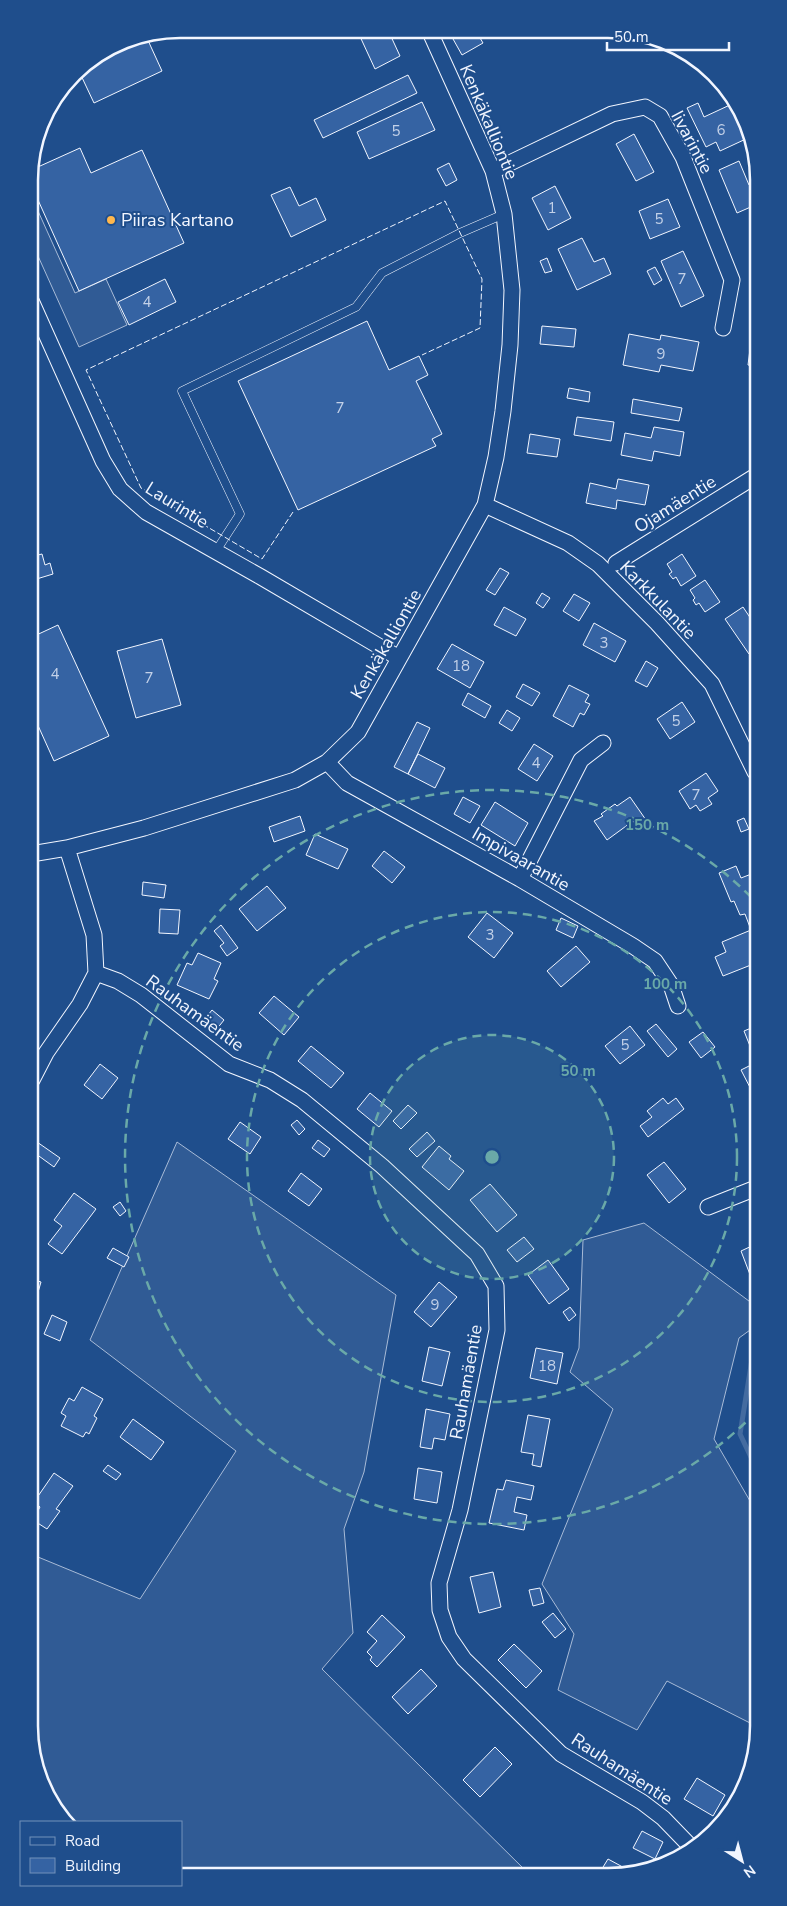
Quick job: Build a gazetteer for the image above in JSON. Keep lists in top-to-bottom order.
{
  "streets": {
    "street": [
      "Kenkäkalliontie",
      "Iivarintie",
      "Ojamäentie",
      "Laurintie",
      "Karkkulantie",
      "Impivaarantie",
      "Rauhamäentie"
    ]
  },
  "crossings": [
    ["Kenkäkalliontie", "Iivarintie"],
    ["Kenkäkalliontie", "Laurintie"],
    ["Kenkäkalliontie", "Karkkulantie"],
    ["Kenkäkalliontie", "Impivaarantie"]
  ],
  "places": ["Piiras Kartano"],
  "house_numbers": [
    "6",
    "5",
    "1",
    "5",
    "7",
    "4",
    "9",
    "7",
    "3",
    "18",
    "4",
    "7",
    "5",
    "4",
    "7",
    "3",
    "5",
    "9",
    "18"
  ],
  "legend": ["Road", "Building"],
  "scale_bar": "50 m",
  "north": "bottom right",
  "rings": ["150 m", "100 m", "50 m"]
}
